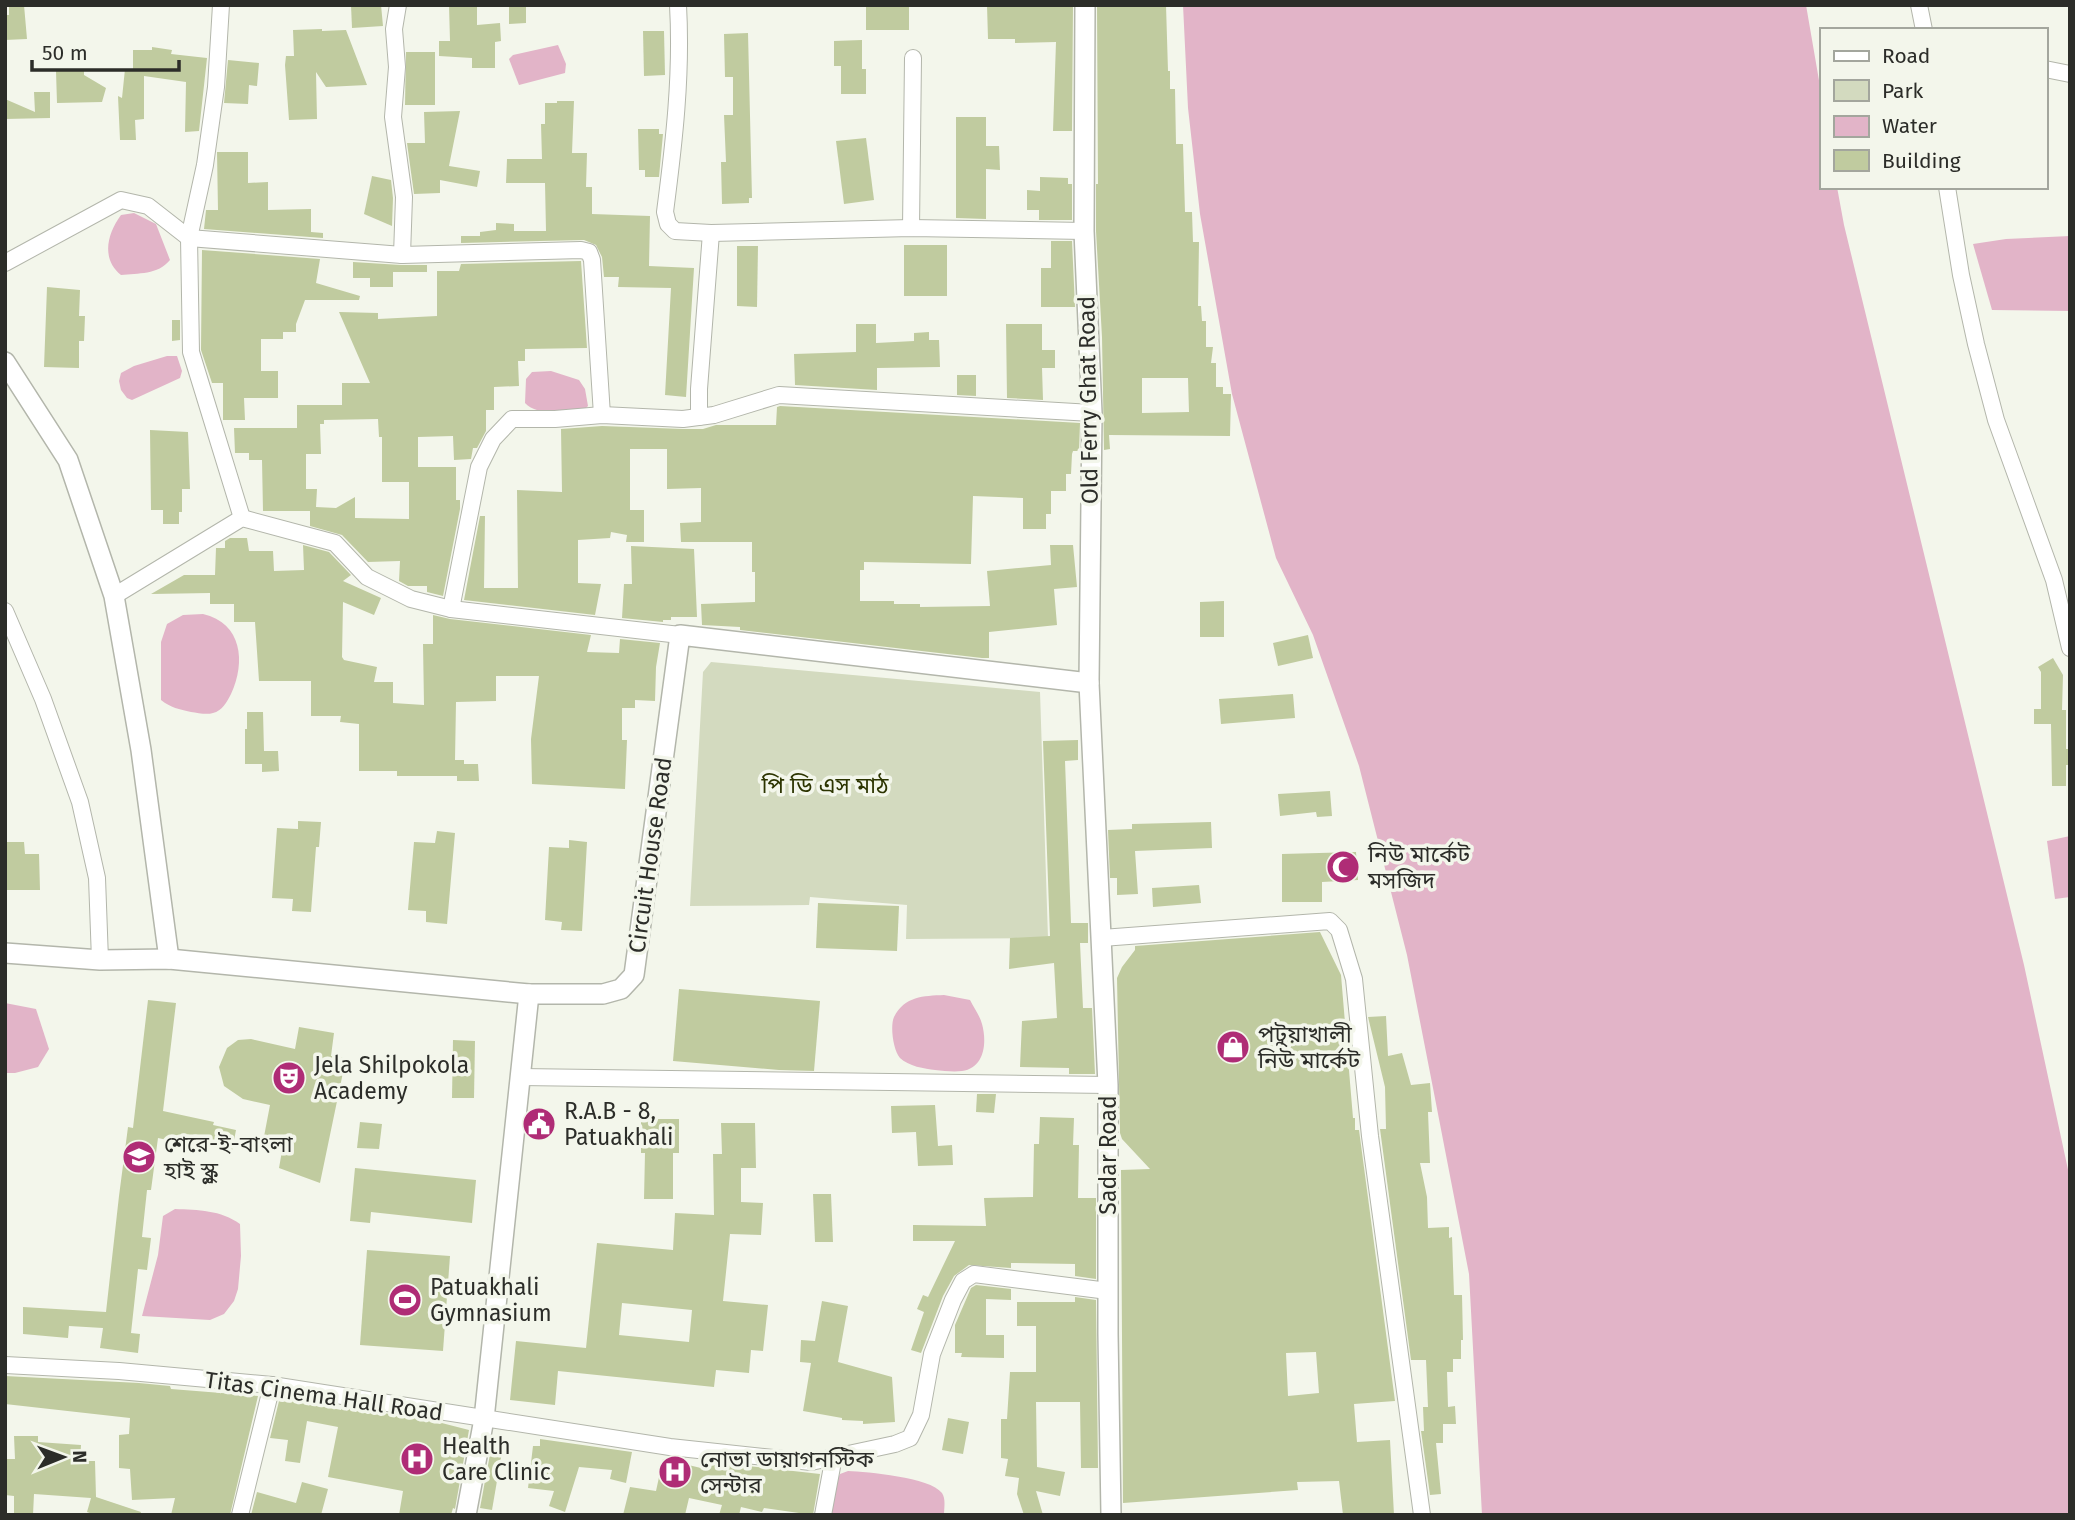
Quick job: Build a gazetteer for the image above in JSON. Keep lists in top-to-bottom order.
{
  "streets": {
    "street": [
      "Old Ferry Ghat Road",
      "Circuit House Road",
      "Sadar Road",
      "Titas Cinema Hall Road"
    ]
  },
  "crossings": [
    ["Old Ferry Ghat Road", "Sadar Road"],
    ["Sadar Road", "Titas Cinema Hall Road"]
  ],
  "parks": ["পি ডি এস মাঠ"],
  "places": {
    "mosque": ["নিউ মার্কেট মসজিদ"],
    "shop": ["পটুয়াখালী নিউ মার্কেট"],
    "theatre": ["Jela Shilpokola Academy"],
    "public building": ["R.A.B - 8, Patuakhali"],
    "school or university": ["শেরে-ই-বাংলা হাই স্কুল"],
    "sports": ["Patuakhali Gymnasium"],
    "hospital": ["Health Care Clinic", "নোভা ডায়াগনস্টিক সেন্টার"]
  },
  "legend": [
    "Road",
    "Park",
    "Water",
    "Building"
  ],
  "scale_bar": "50 m",
  "north": "right"
}
